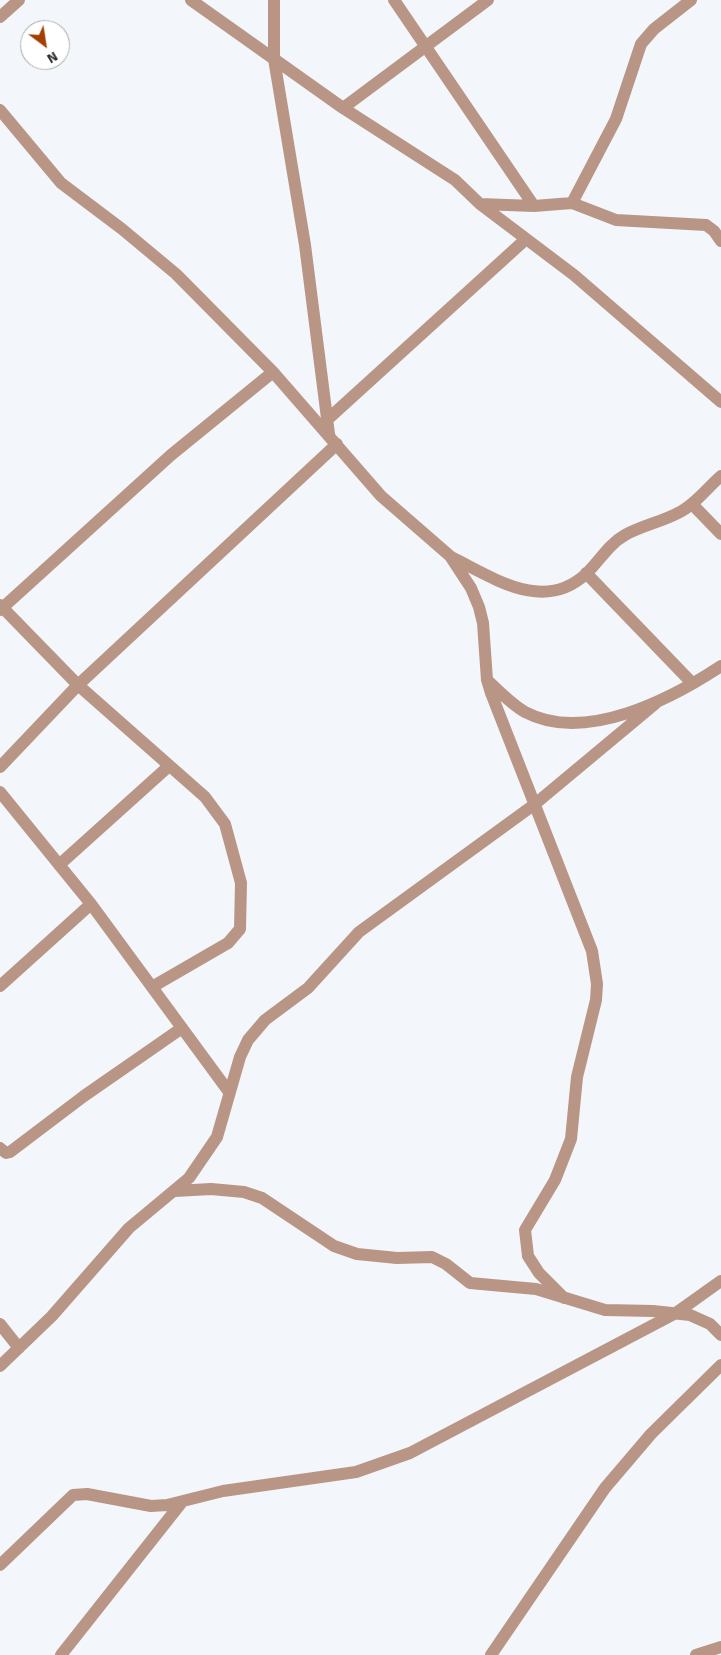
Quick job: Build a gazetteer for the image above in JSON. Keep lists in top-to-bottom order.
{
  "north": "bottom right"
}
